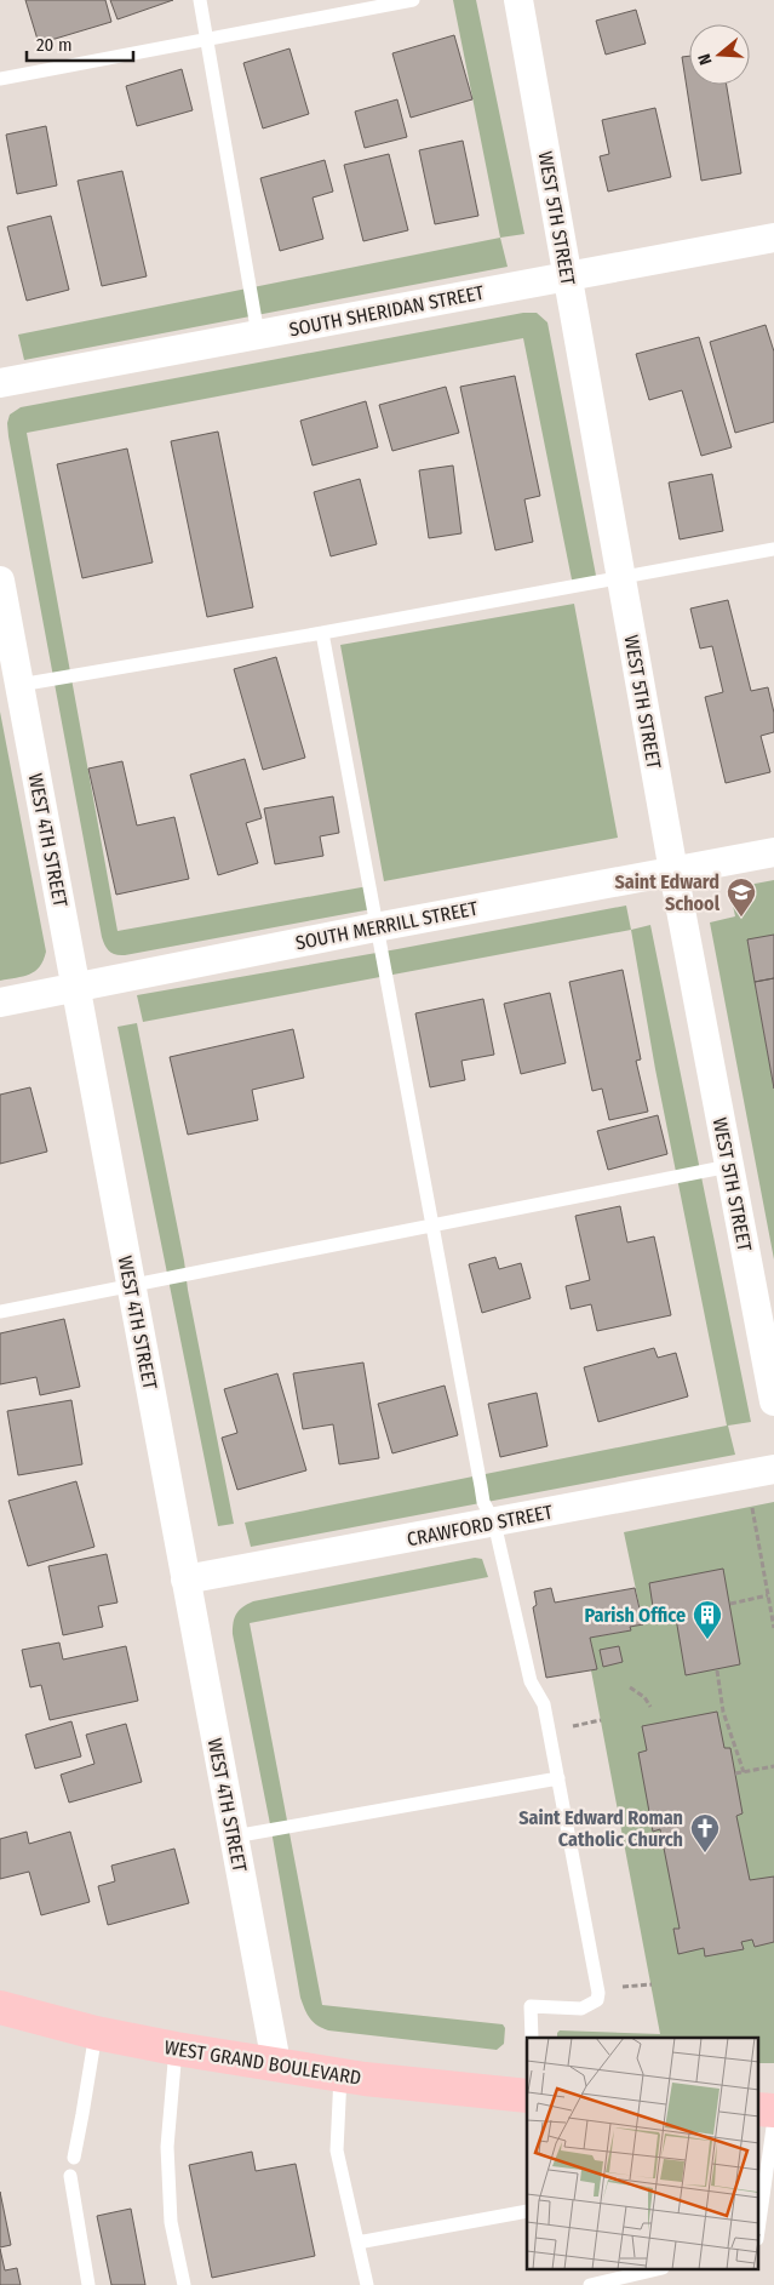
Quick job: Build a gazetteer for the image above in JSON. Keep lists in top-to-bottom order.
{
  "streets": {
    "main road": ["WEST GRAND BOULEVARD"],
    "street": [
      "WEST 5TH STREET",
      "SOUTH SHERIDAN STREET",
      "WEST 4TH STREET",
      "SOUTH MERRILL STREET",
      "CRAWFORD STREET"
    ]
  },
  "crossings": [
    ["WEST 5TH STREET", "SOUTH SHERIDAN STREET"],
    ["WEST 5TH STREET", "SOUTH MERRILL STREET"],
    ["WEST 4TH STREET", "SOUTH MERRILL STREET"],
    ["WEST 4TH STREET", "CRAWFORD STREET"],
    ["WEST 4TH STREET", "WEST GRAND BOULEVARD"]
  ],
  "places": {
    "school or university": ["Saint Edward School"],
    "building": ["Parish Office"],
    "church": ["Saint Edward Roman Catholic Church"]
  },
  "scale_bar": "20 m",
  "north": "left"
}
